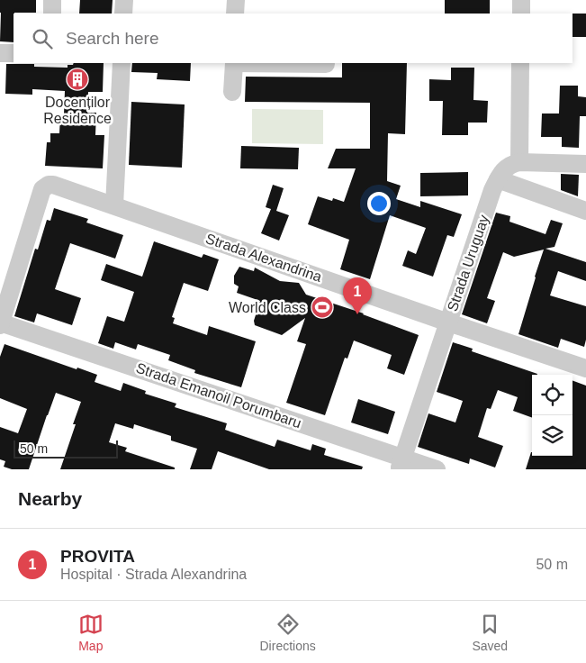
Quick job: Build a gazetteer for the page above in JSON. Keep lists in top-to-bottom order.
{
  "streets": {
    "street": ["Strada Alexandrina", "Strada Uruguay", "Strada Emanoil Porumbaru"]
  },
  "crossings": [
    ["Strada Alexandrina", "Strada Uruguay"],
    ["Strada Alexandrina", "Strada Emanoil Porumbaru"],
    ["Strada Uruguay", "Strada Emanoil Porumbaru"]
  ],
  "places": {
    "building": ["Docenților Residence"],
    "sports": ["World Class"]
  },
  "scale_bar": "50 m",
  "page": {
    "search": "Search here",
    "pins": "1",
    "scale": "50 m",
    "heading": "Nearby",
    "list": [
      {
        "mark": "1",
        "name": "PROVITA",
        "note": "Hospital · Strada Alexandrina",
        "value": "50 m"
      }
    ],
    "nav": ["Map", "Directions", "Saved"]
  }
}
